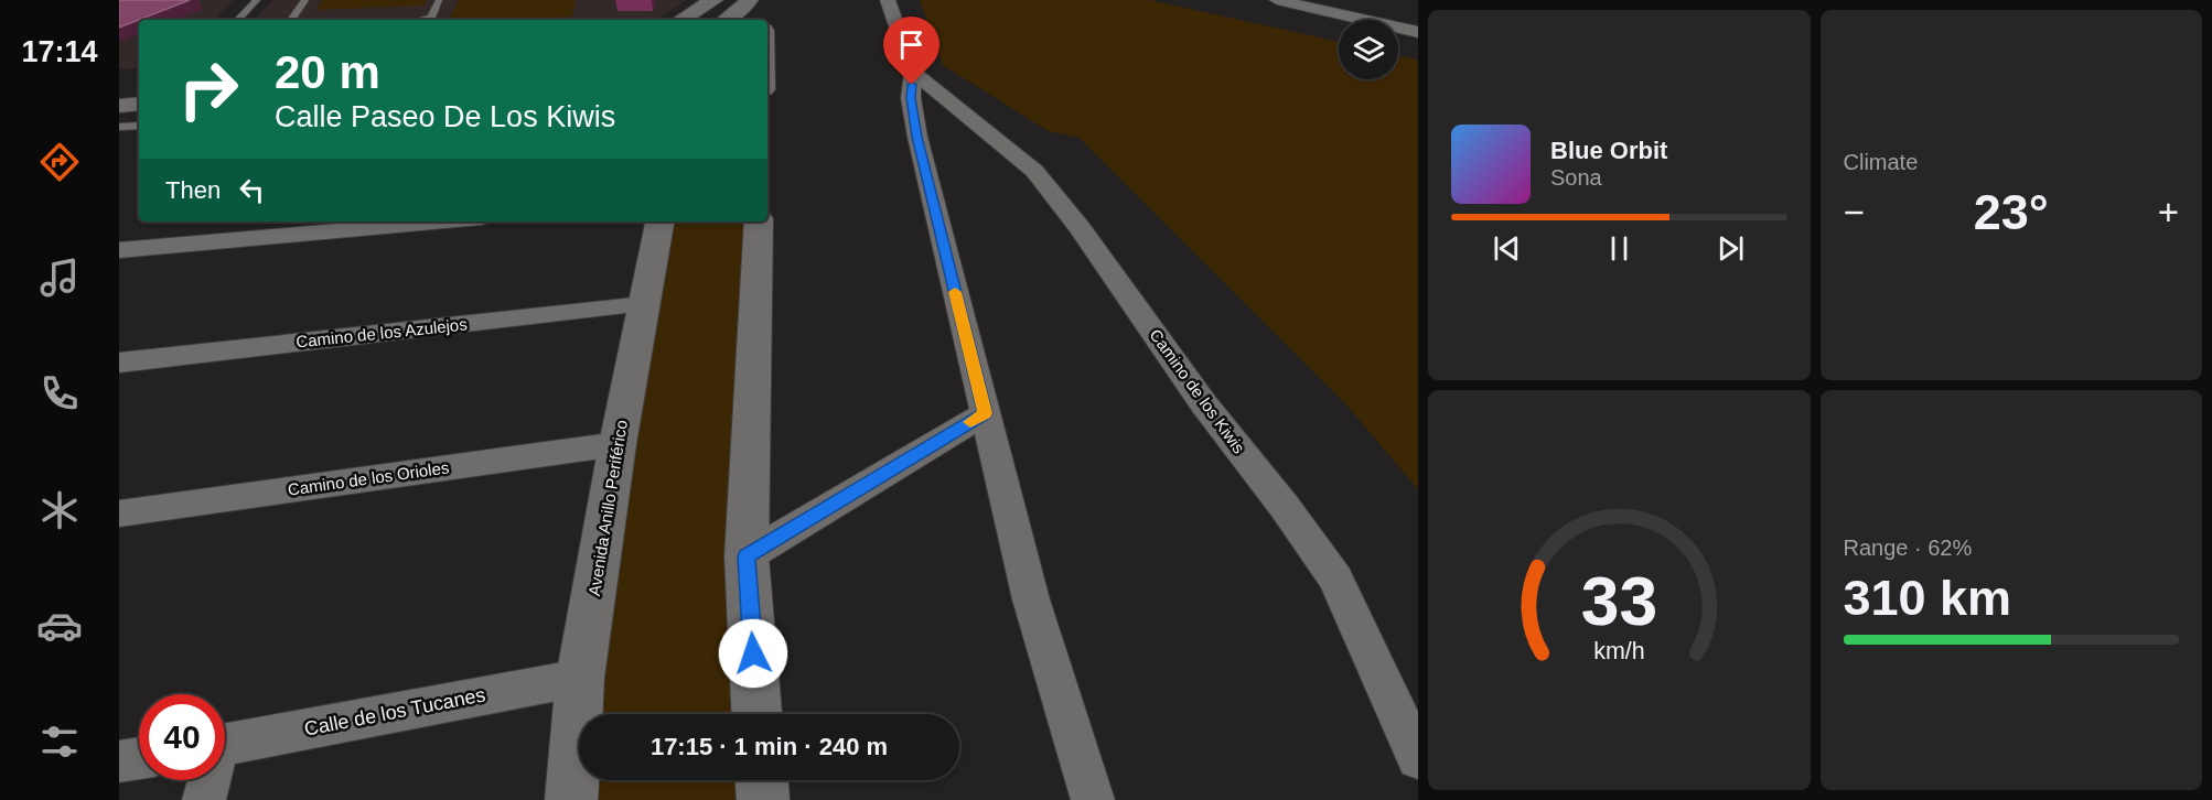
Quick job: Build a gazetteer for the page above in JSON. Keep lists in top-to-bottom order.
{
  "streets": {
    "street": [
      "Camino de los Azulejos",
      "Camino de los Kiwis",
      "Camino de los Orioles",
      "Avenida Anillo Periférico",
      "Calle de los Tucanes"
    ]
  },
  "crossings": [
    ["Camino de los Azulejos", "Avenida Anillo Periférico"],
    ["Camino de los Orioles", "Avenida Anillo Periférico"],
    ["Avenida Anillo Periférico", "Calle de los Tucanes"]
  ],
  "page": {
    "tabs": "17:14",
    "tile": [
      "Climate",
      ["Range · 62%", "310 km"]
    ],
    "turn": ["20 m", "Calle Paseo De Los Kiwis"],
    "song": ["Blue Orbit", "Sona"],
    "then": "Then",
    "heat": ["−", "23°", "+"],
    "limit": "40",
    "trip": "17:15 · 1 min · 240 m",
    "gauge": ["33", "km/h"]
  }
}
